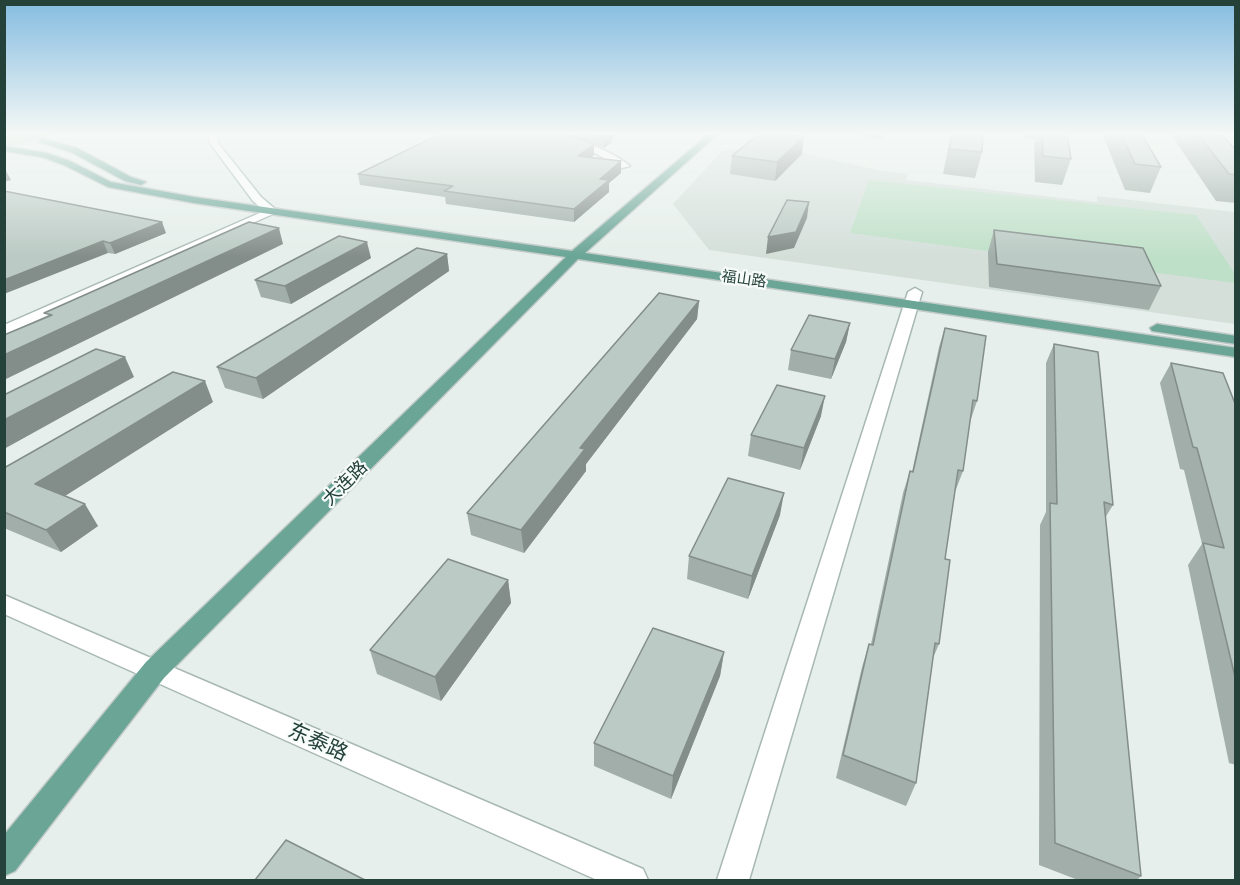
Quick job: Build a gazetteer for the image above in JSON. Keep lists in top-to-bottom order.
{
  "streets": {
    "main road": ["福山路", "大连路"],
    "street": ["东泰路"]
  },
  "crossings": [
    ["福山路", "大连路"],
    ["大连路", "东泰路"]
  ]
}
